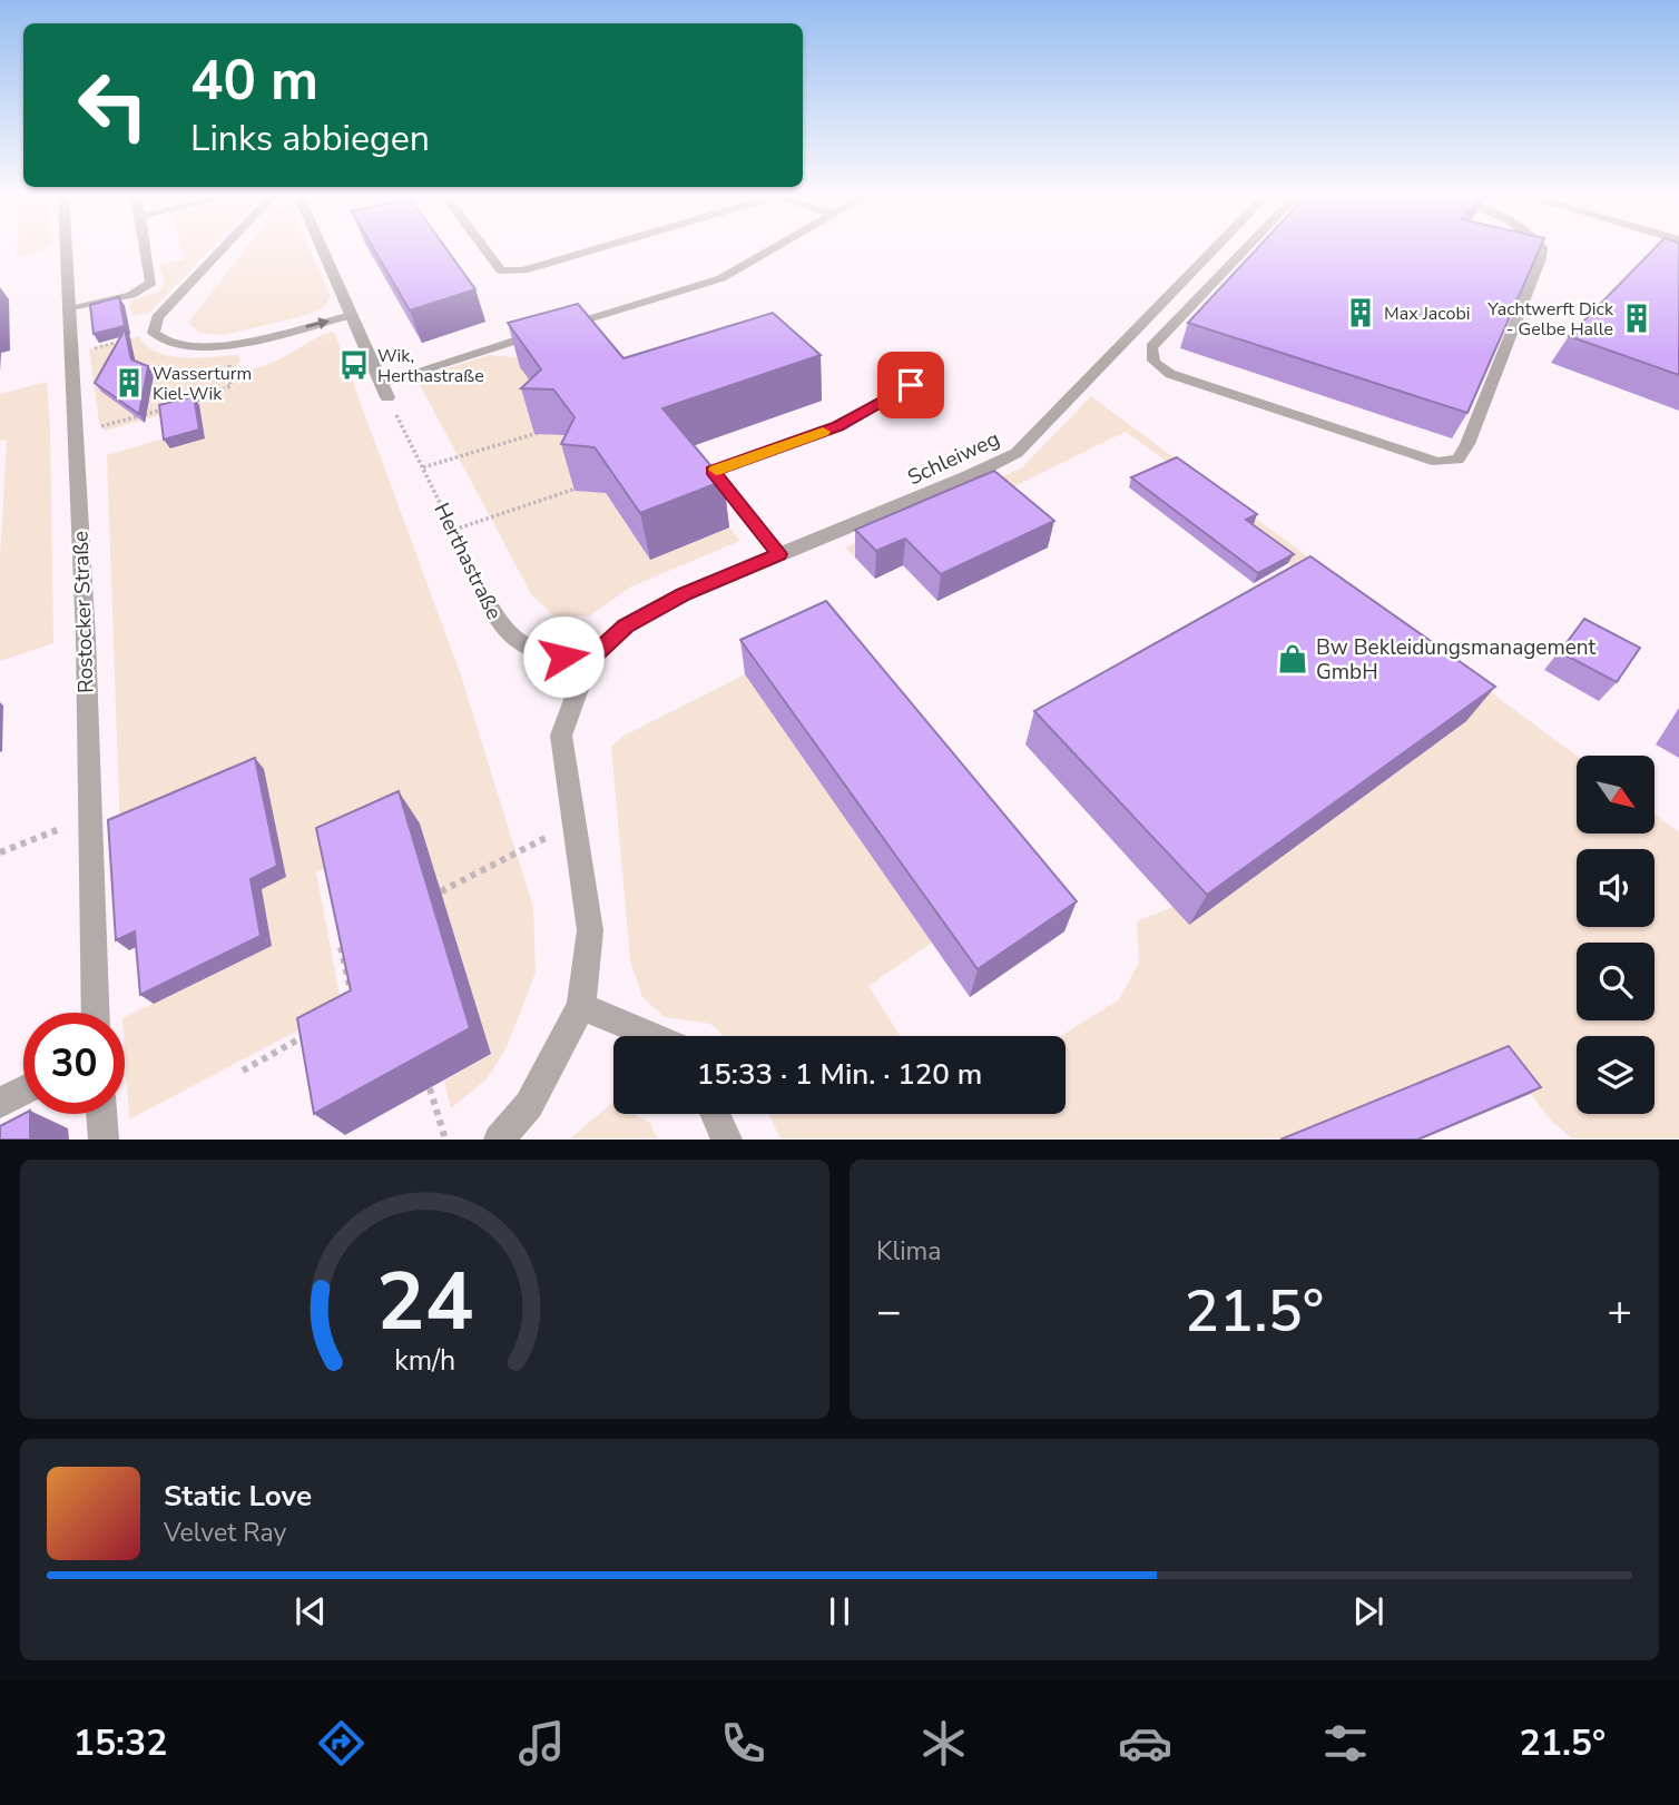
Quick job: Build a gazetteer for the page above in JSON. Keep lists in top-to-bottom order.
{
  "streets": {
    "street": ["Schleiweg", "Herthastraße", "Rostocker Straße"]
  },
  "crossings": [
    ["Schleiweg", "Herthastraße"]
  ],
  "places": {
    "building": ["Max Jacobi", "Yachtwerft Dick - Gelbe Halle", "Wasserturm Kiel-Wik"],
    "bus stop": ["Wik, Herthastraße"],
    "shop": ["Bw Bekleidungsmanagement GmbH"]
  },
  "north": "bottom right",
  "page": {
    "turn": ["40 m", "Links abbiegen"],
    "limit": "30",
    "trip": "15:33 · 1 Min. · 120 m",
    "tile": "Klima",
    "heat": ["−", "21.5°", "+"],
    "song": ["Static Love", "Velvet Ray"],
    "tabs": ["15:32", "21.5°"],
    "gauge": ["24", "km/h"]
  }
}
